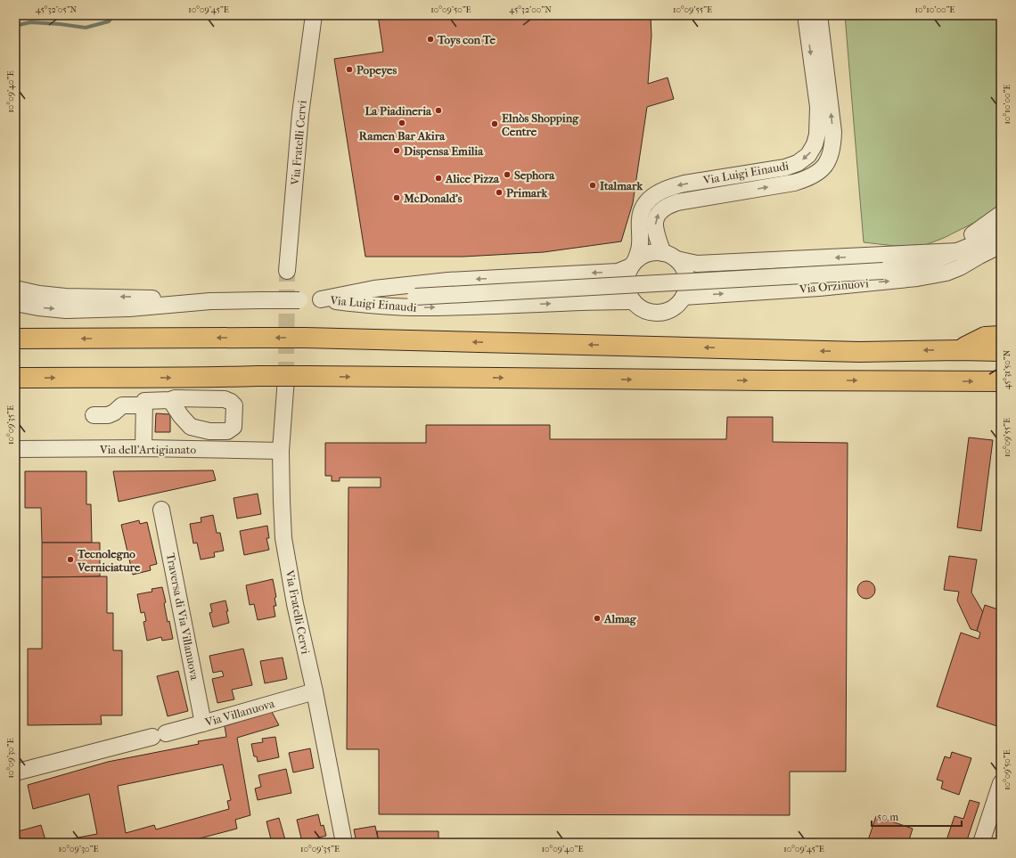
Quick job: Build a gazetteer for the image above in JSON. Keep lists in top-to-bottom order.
{
  "streets": {
    "street": [
      "Via Fratelli Cervi",
      "Via Luigi Einaudi",
      "Via Orzinuovi",
      "Via dell'Artigianato",
      "Traversa di Via Villanuova",
      "Via Villanuova"
    ]
  },
  "crossings": [
    ["Via Fratelli Cervi", "Via dell'Artigianato"],
    ["Via Fratelli Cervi", "Via Villanuova"],
    ["Via Luigi Einaudi", "Via Orzinuovi"],
    ["Traversa di Via Villanuova", "Via Villanuova"]
  ],
  "places": [
    "Toys con Te",
    "Popeyes",
    "La Piadineria",
    "Ramen Bar Akira",
    "Elnòs Shopping Centre",
    "Dispensa Emilia",
    "Sephora",
    "Alice Pizza",
    "Italmark",
    "Primark",
    "McDonald's",
    "Tecnolegno Verniciature",
    "Almag"
  ],
  "scale_bar": "50 m",
  "coordinates": [
    "45°32'05\"N",
    "10°09'45\"E",
    "10°09'50\"E",
    "45°32'00\"N",
    "10°09'55\"E",
    "10°10'00\"E",
    "10°09'40\"E",
    "45°31'50\"N",
    "10°09'35\"E",
    "10°09'30\"E"
  ]
}
